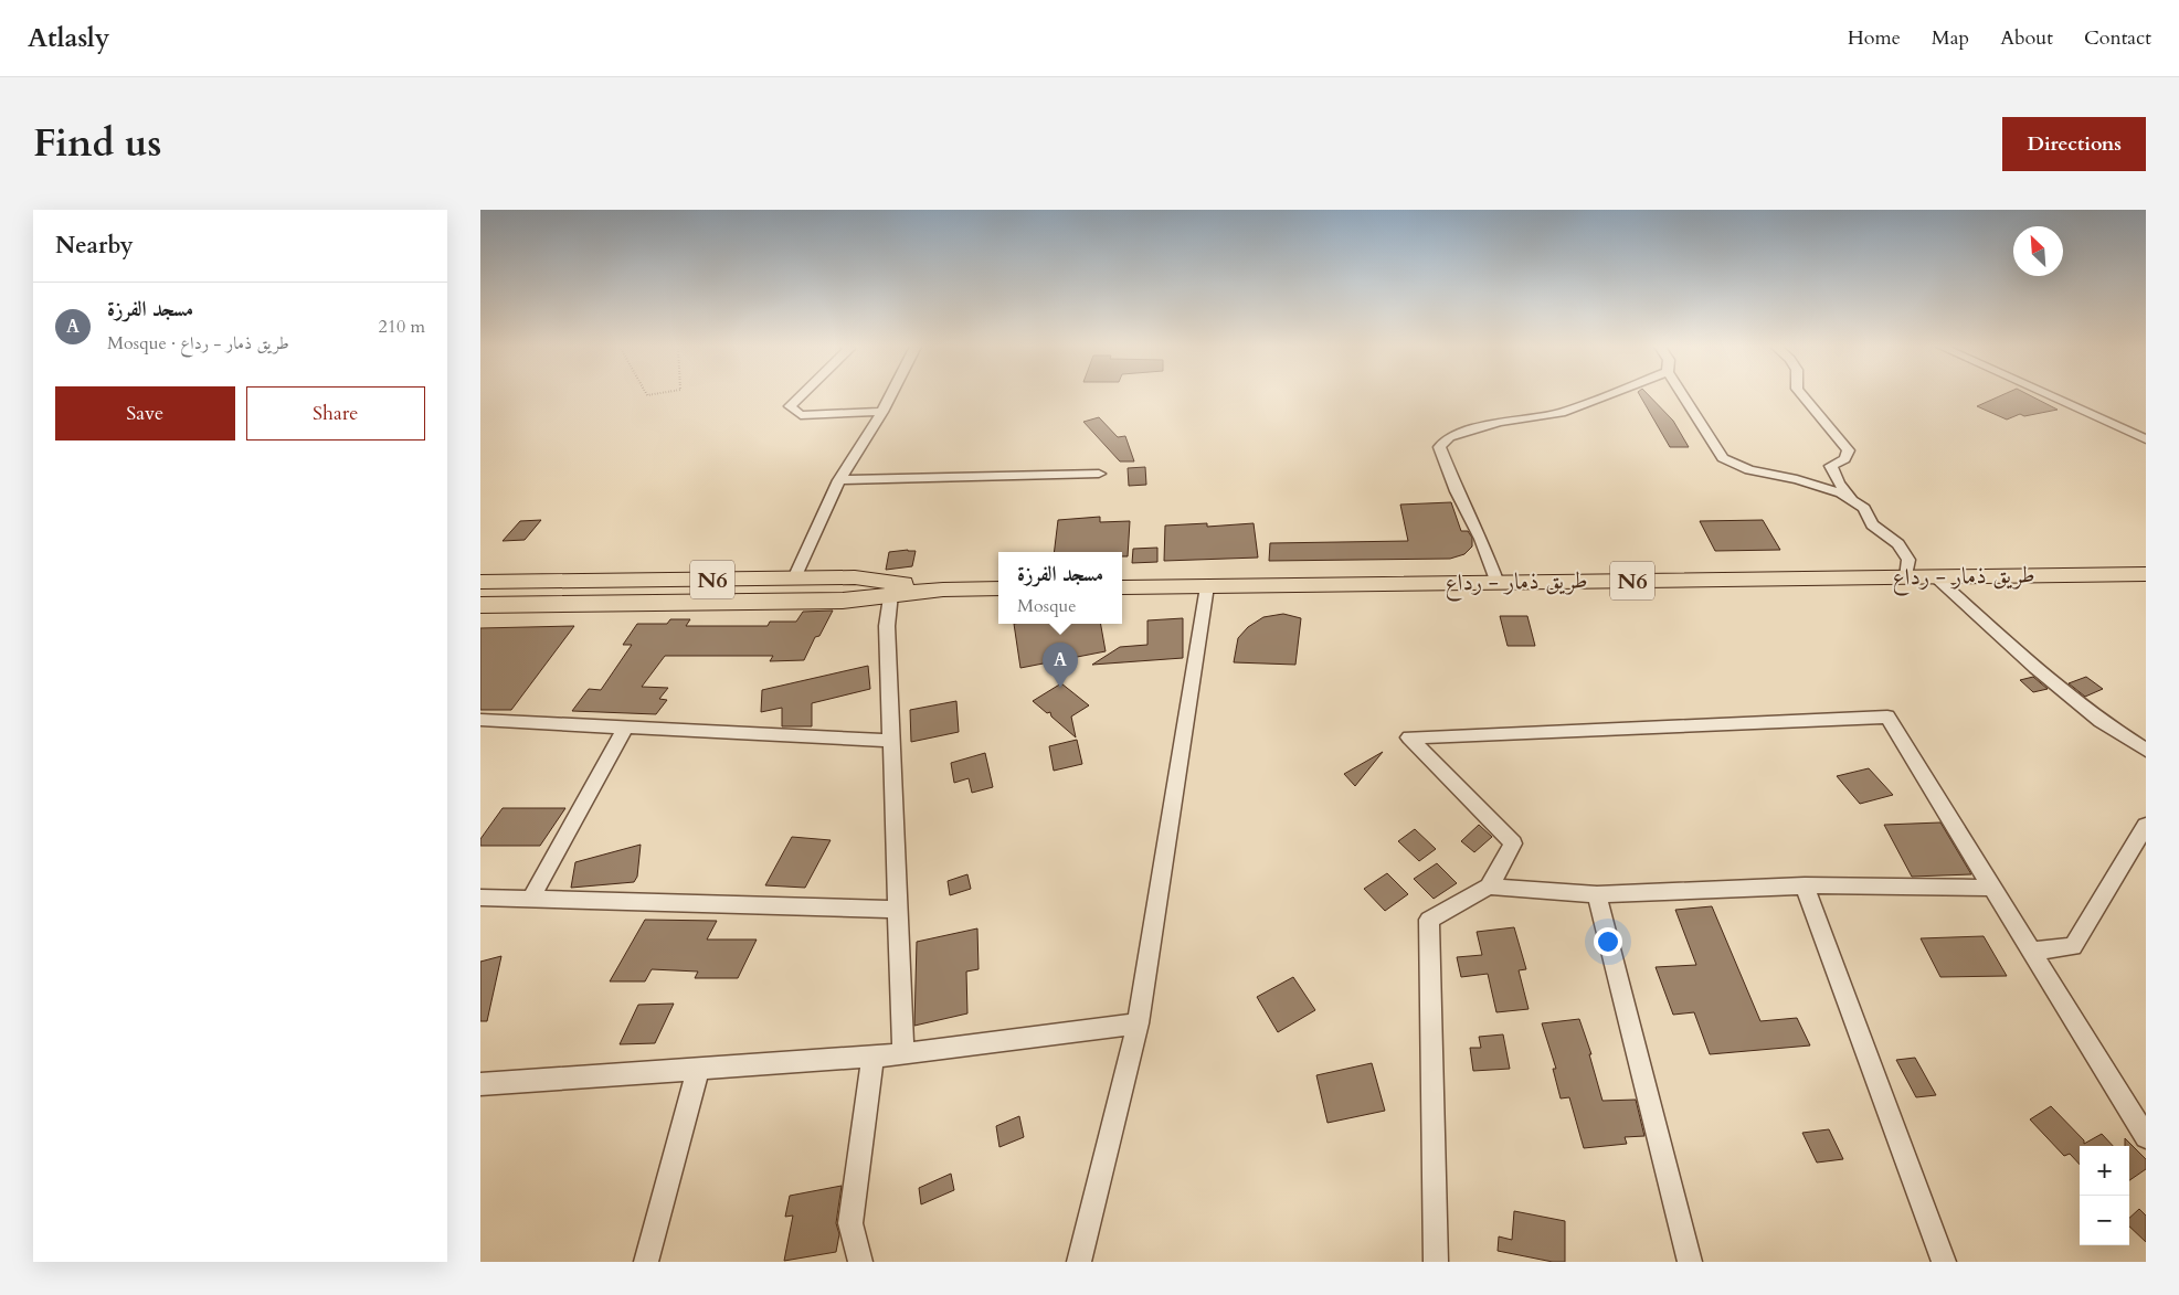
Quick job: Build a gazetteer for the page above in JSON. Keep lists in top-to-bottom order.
{
  "streets": {
    "main road": ["طريق ذمار - رداع", "N6"]
  },
  "north": "top left",
  "page": {
    "header": "Atlasly",
    "nav": [
      "Home",
      "Map",
      "About",
      "Contact"
    ],
    "title": "Find us",
    "buttons": [
      "Directions",
      ["Save", "Share"]
    ],
    "heading": "Nearby",
    "list": [
      {
        "mark": "A",
        "name": "مسجد الفرزة",
        "note": "Mosque · طريق ذمار - رداع",
        "value": "210 m"
      }
    ],
    "popup": ["مسجد الفرزة", "Mosque"],
    "pins": "A",
    "map_buttons": ["+", "−"]
  }
}
